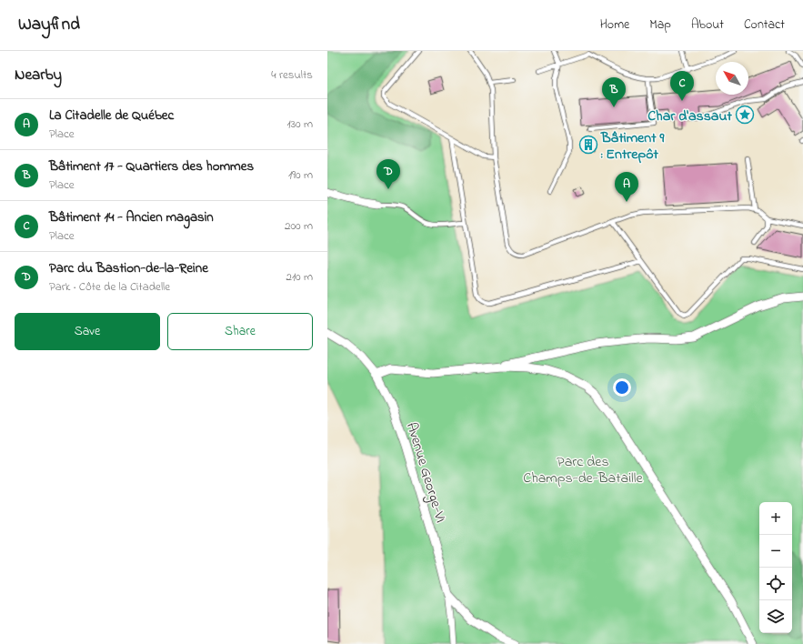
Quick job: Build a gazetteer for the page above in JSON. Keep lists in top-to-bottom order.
{
  "streets": {
    "street": ["Avenue George-VI"]
  },
  "parks": ["Parc des Champs-de-Bataille"],
  "places": {
    "place": ["Char d'assaut"],
    "building": ["Bâtiment 9 : Entrepôt"]
  },
  "north": "top left",
  "page": {
    "header": "Wayfind",
    "nav": [
      "Home",
      "Map",
      "About",
      "Contact"
    ],
    "heading": ["Nearby", "4 results"],
    "pins": [
      "C",
      "B",
      "D",
      "A"
    ],
    "list": [
      {
        "mark": "A",
        "name": "La Citadelle de Québec",
        "note": "Place",
        "value": "130 m"
      },
      {
        "mark": "B",
        "name": "Bâtiment 17 - Quartiers des hommes",
        "note": "Place",
        "value": "190 m"
      },
      {
        "mark": "C",
        "name": "Bâtiment 14 - Ancien magasin",
        "note": "Place",
        "value": "200 m"
      },
      {
        "mark": "D",
        "name": "Parc du Bastion-de-la-Reine",
        "note": "Park · Côte de la Citadelle",
        "value": "210 m"
      }
    ],
    "buttons": ["Save", "Share"],
    "map_buttons": ["+", "−"]
  }
}
